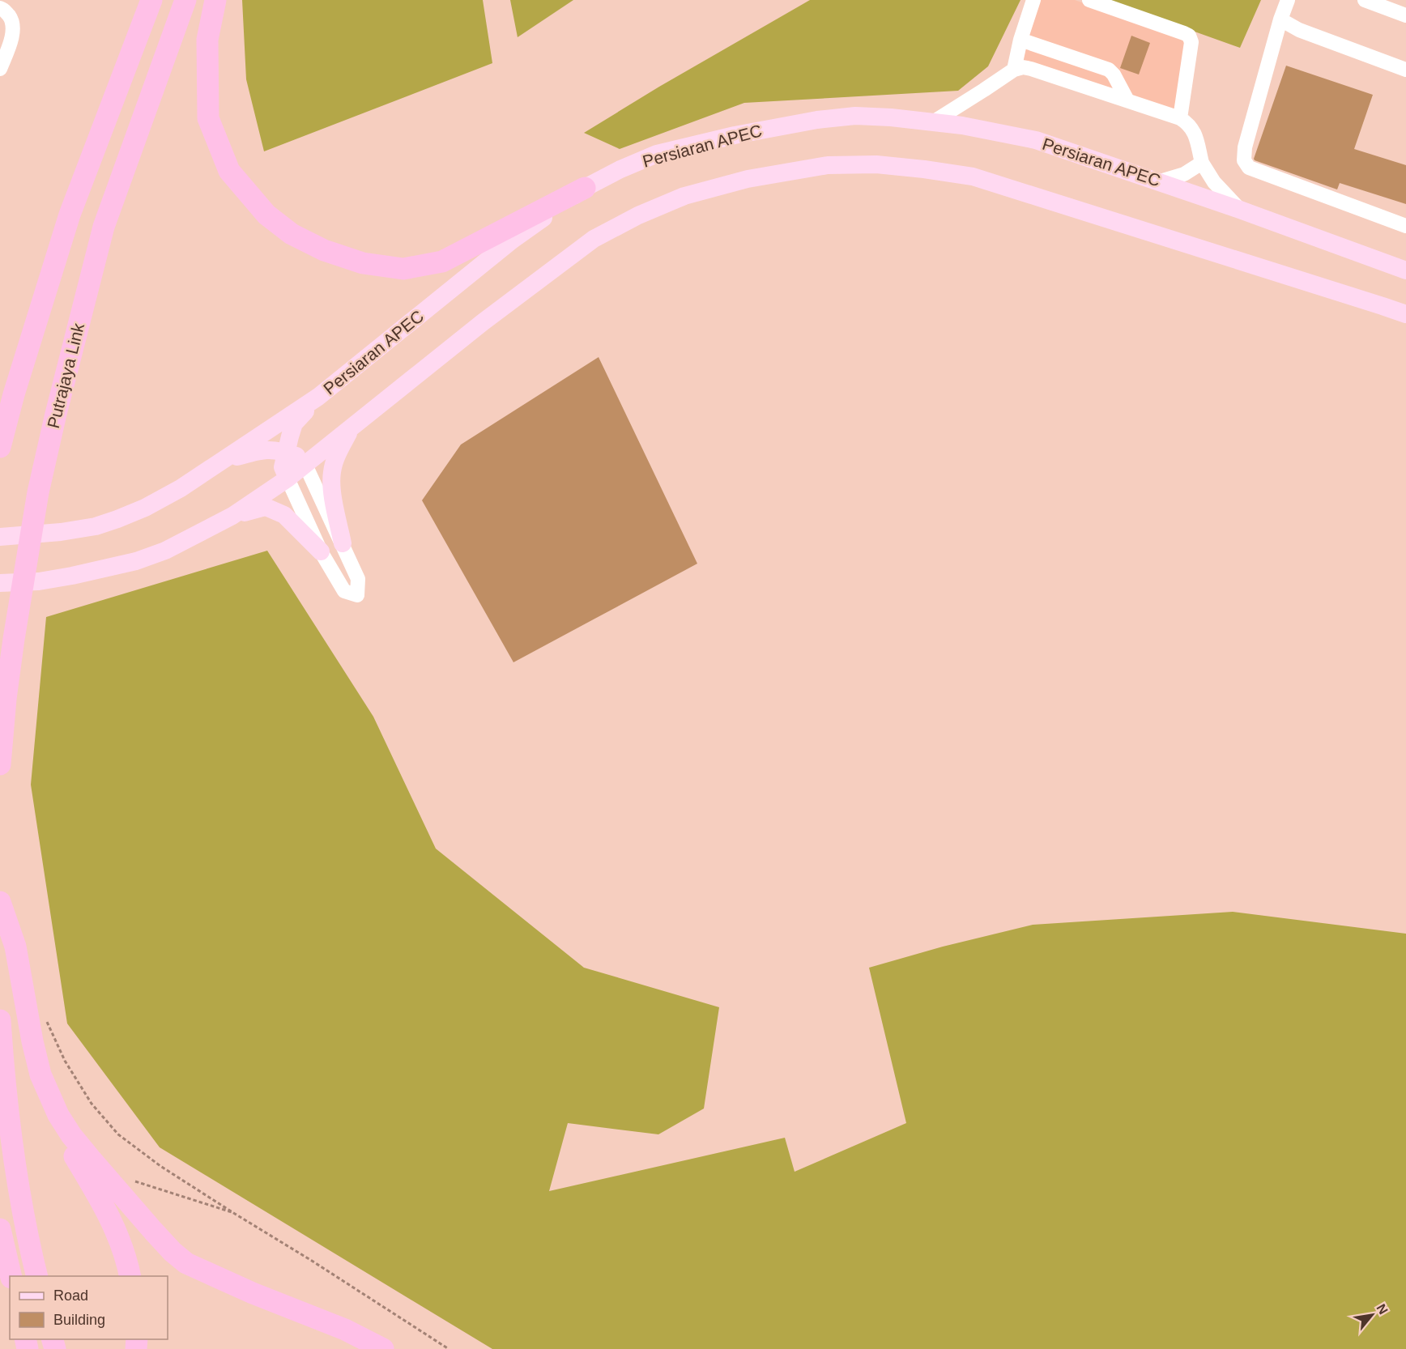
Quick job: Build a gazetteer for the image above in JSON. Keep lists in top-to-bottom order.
{
  "streets": {
    "highway": ["Putrajaya Link"],
    "main road": ["Persiaran APEC"]
  },
  "legend": ["Road", "Building"],
  "north": "top right"
}
